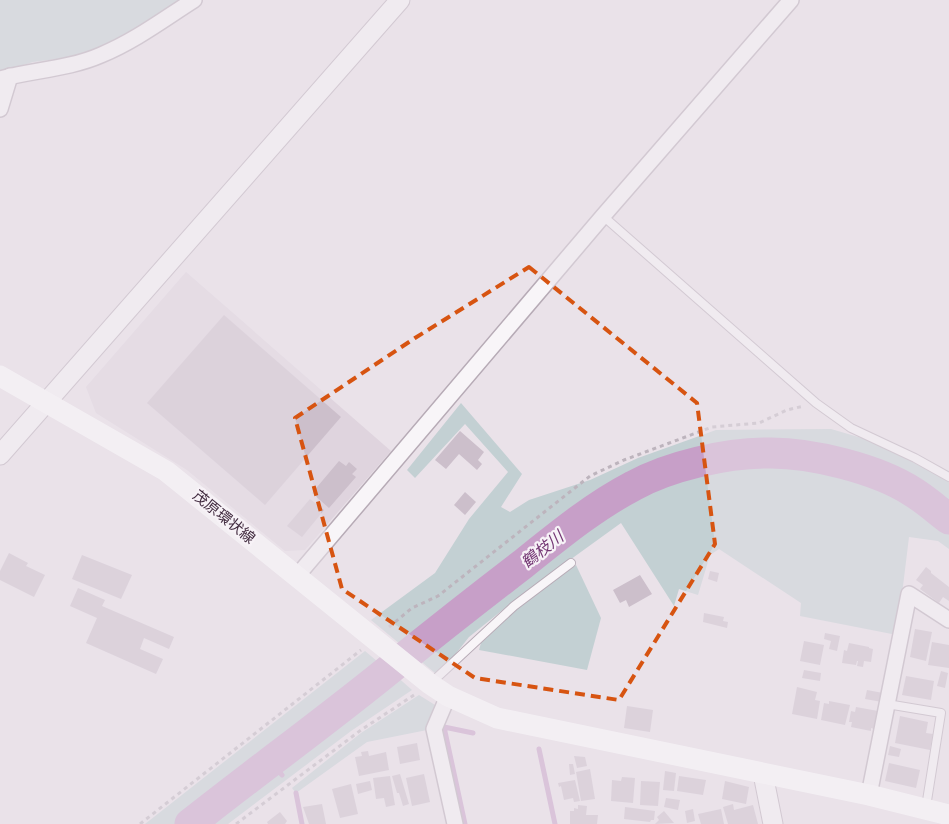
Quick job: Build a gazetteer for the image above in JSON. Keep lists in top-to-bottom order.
{
  "streets": {
    "main road": ["茂原環状線"]
  },
  "water": ["鶴枝川"]
}
